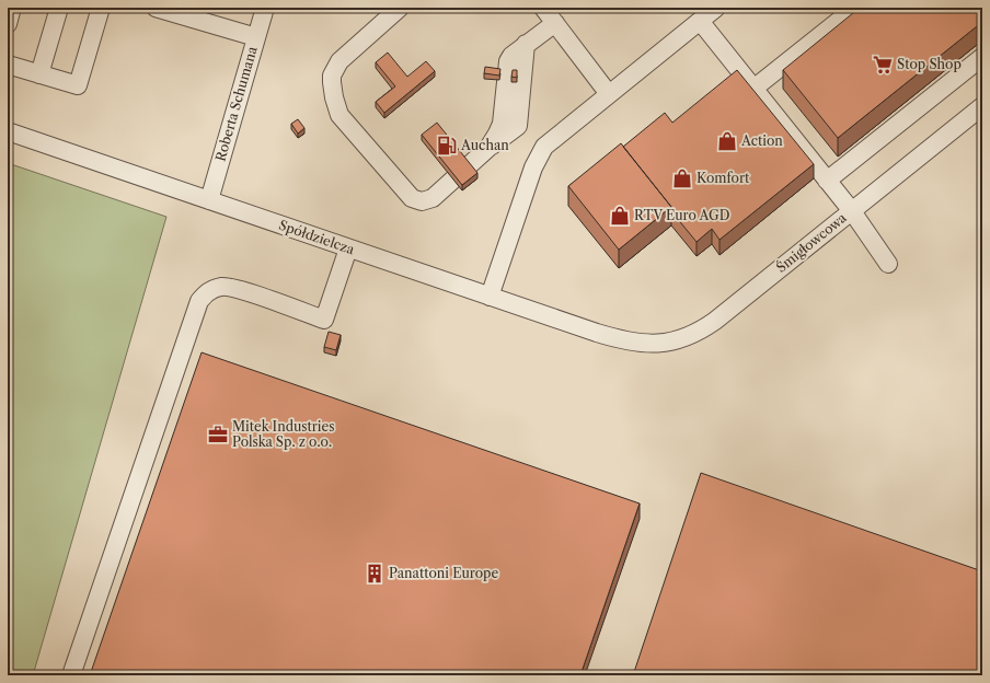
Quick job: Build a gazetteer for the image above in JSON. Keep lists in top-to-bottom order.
{
  "streets": {
    "street": ["Roberta Schumana", "Spółdzielcza", "Śmigłowcowa"]
  },
  "crossings": [
    ["Roberta Schumana", "Spółdzielcza"],
    ["Spółdzielcza", "Śmigłowcowa"]
  ],
  "places": {
    "supermarket": ["Stop Shop"],
    "shop": ["Action", "Komfort", "RTV Euro AGD"],
    "fuel station": ["Auchan"],
    "office": ["Mitek Industries Polska Sp. z o.o."],
    "building": ["Panattoni Europe"]
  }
}
